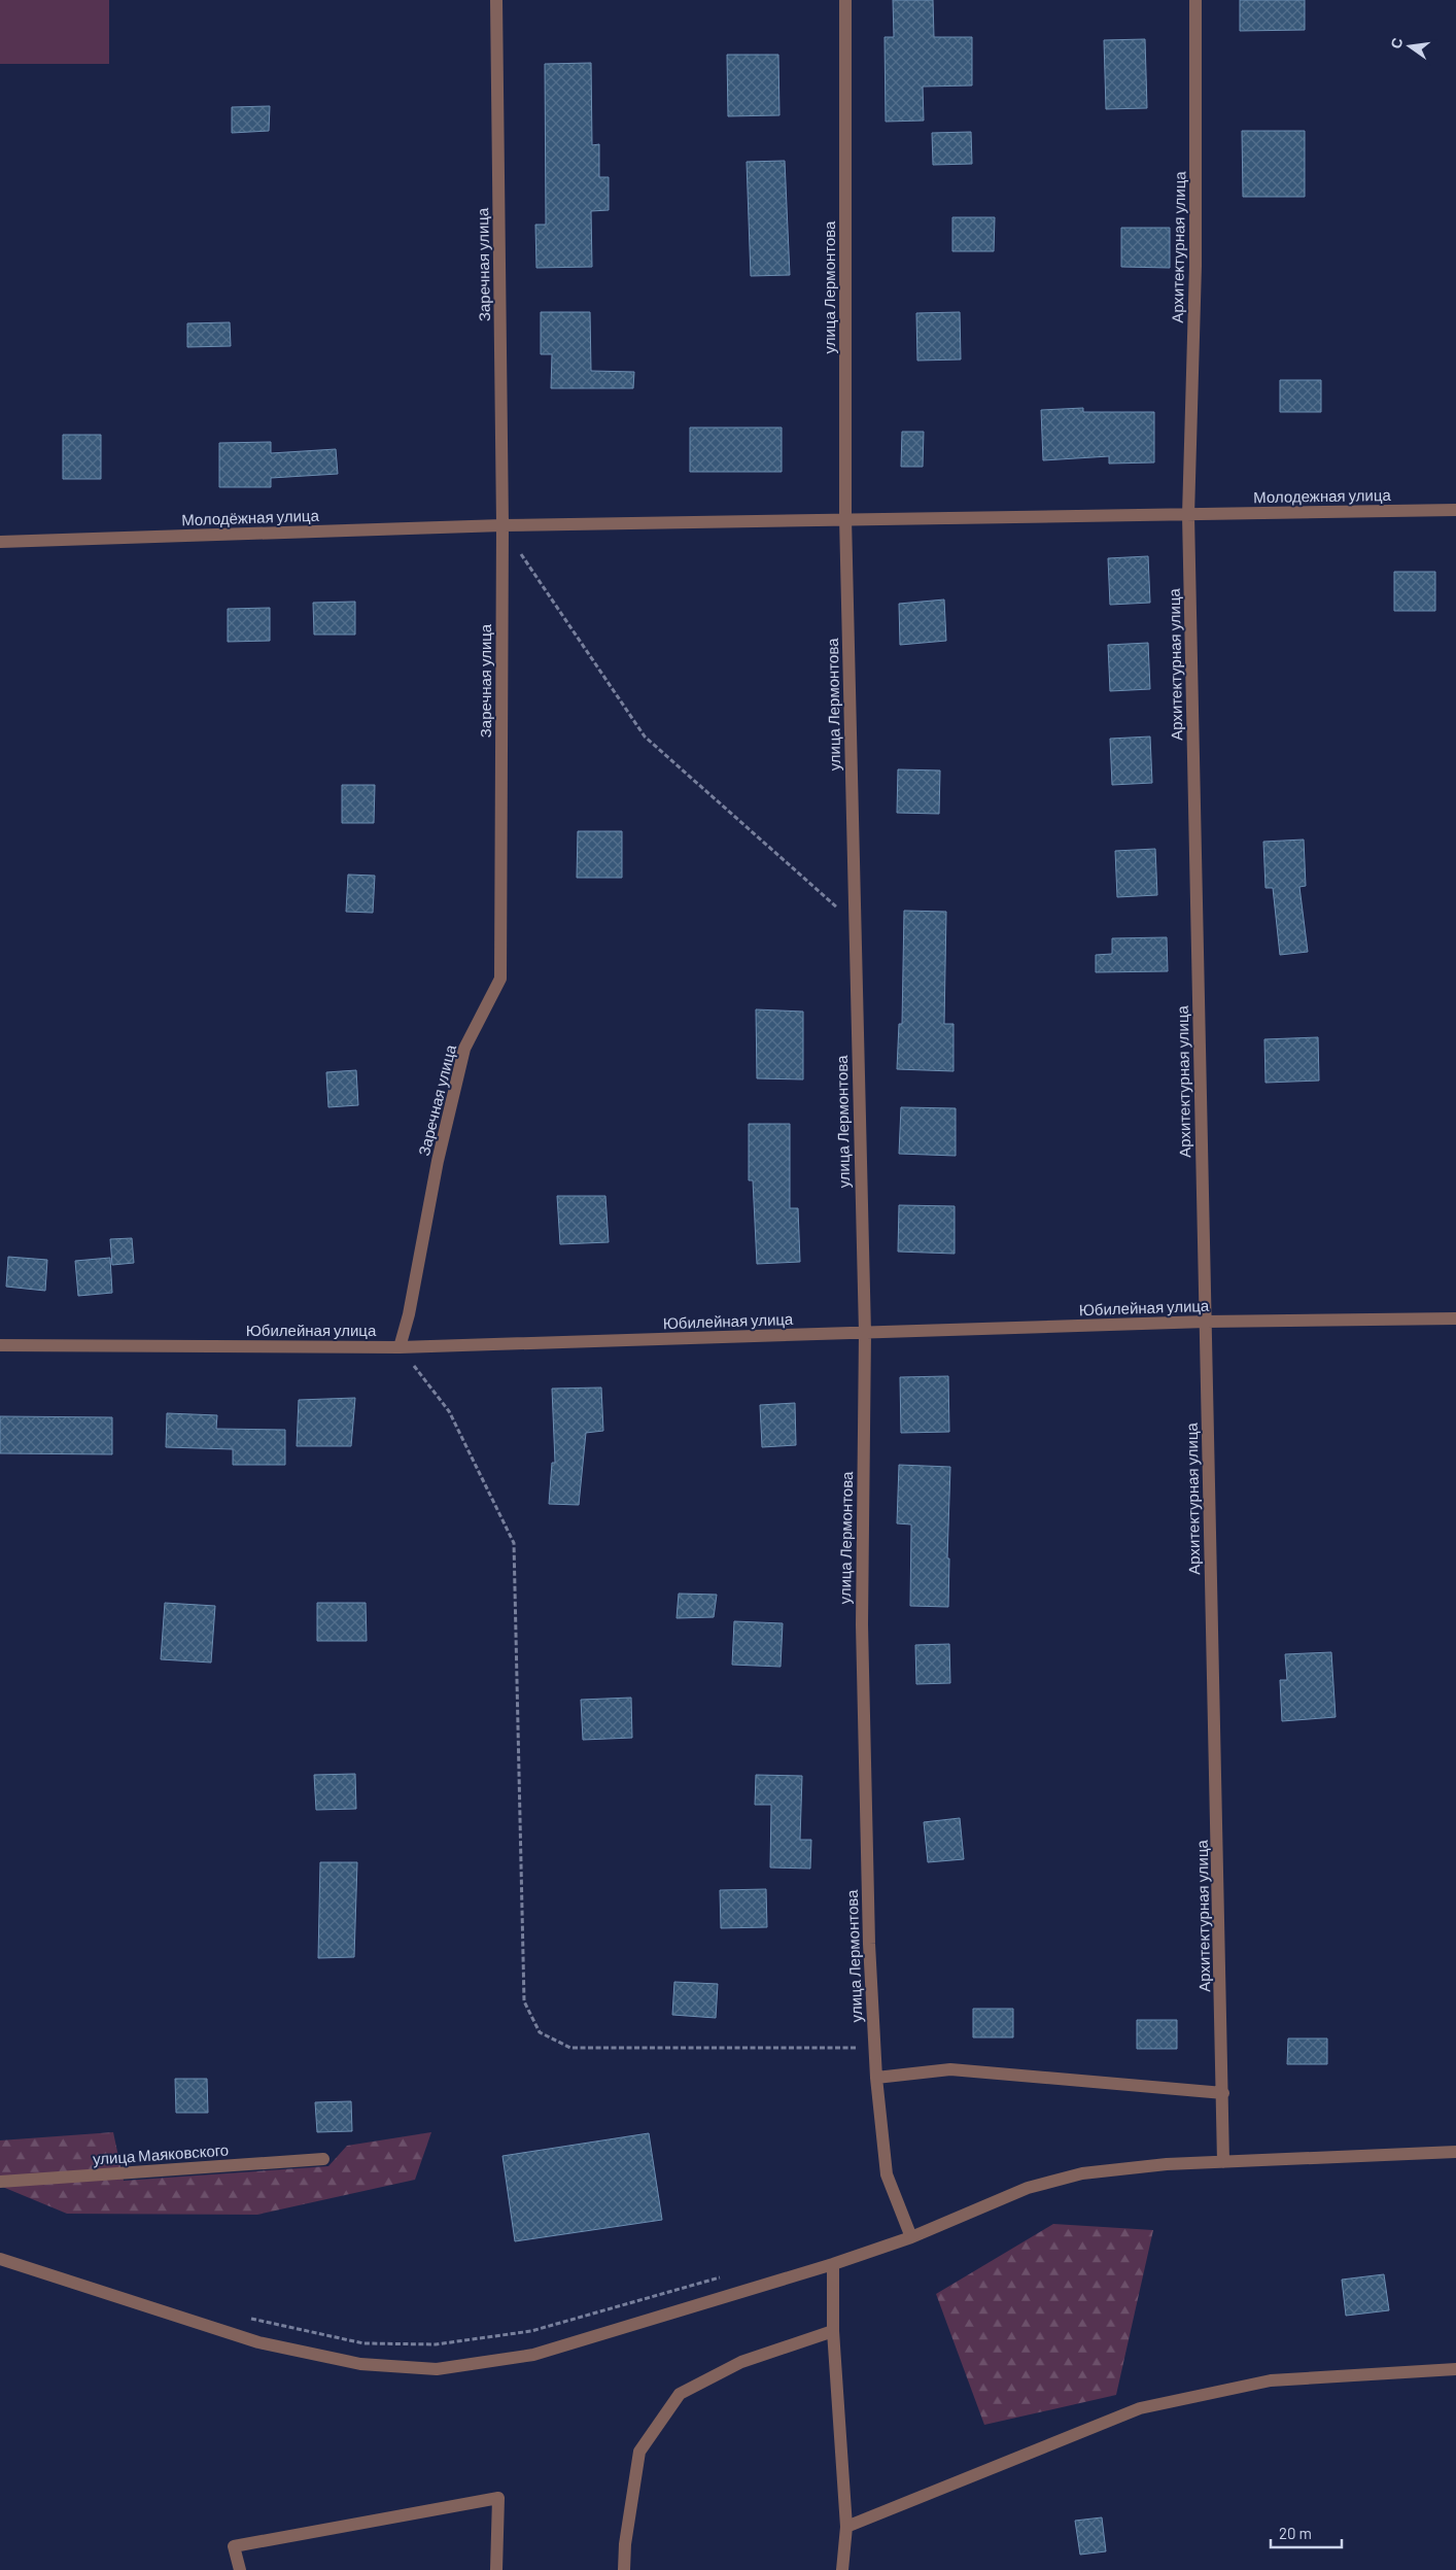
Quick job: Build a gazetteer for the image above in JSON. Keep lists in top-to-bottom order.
{
  "streets": {
    "street": [
      "Архитектурная улица",
      "Заречная улица",
      "улица Лермонтова",
      "Молодежная улица",
      "Молодёжная улица",
      "Юбилейная улица",
      "улица Маяковского"
    ]
  },
  "crossings": [
    ["Архитектурная улица", "Молодежная улица"],
    ["Архитектурная улица", "Юбилейная улица"],
    ["Заречная улица", "Молодёжная улица"],
    ["Заречная улица", "Юбилейная улица"],
    ["улица Лермонтова", "Молодежная улица"],
    ["улица Лермонтова", "Молодёжная улица"],
    ["улица Лермонтова", "Юбилейная улица"],
    ["Молодежная улица", "Молодёжная улица"]
  ],
  "scale_bar": "20 m",
  "north": "left"
}
